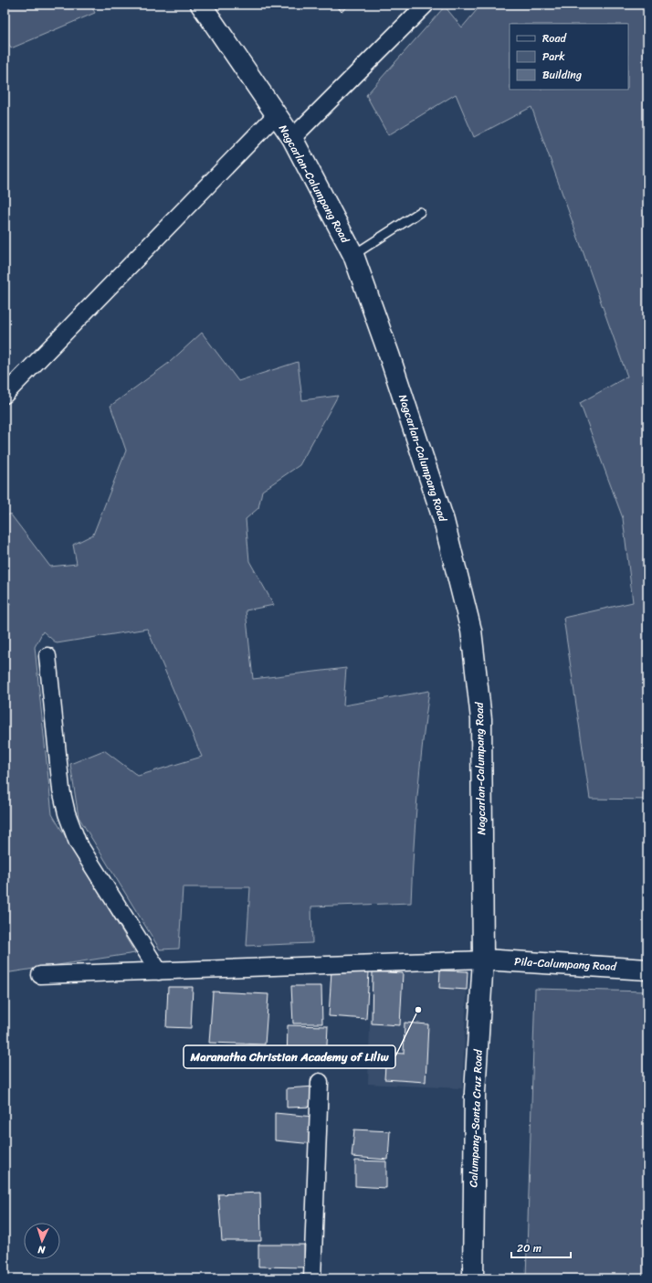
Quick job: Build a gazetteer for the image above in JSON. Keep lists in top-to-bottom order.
{
  "streets": {
    "main road": ["Nagcarlan-Calumpang Road", "Pila-Calumpang Road", "Calumpang-Santa Cruz Road"]
  },
  "crossings": [
    ["Nagcarlan-Calumpang Road", "Pila-Calumpang Road"],
    ["Nagcarlan-Calumpang Road", "Calumpang-Santa Cruz Road"],
    ["Pila-Calumpang Road", "Calumpang-Santa Cruz Road"]
  ],
  "places": ["Maranatha Christian Academy of Liliw"],
  "legend": ["Road", "Park", "Building"],
  "scale_bar": "20 m",
  "north": "bottom"
}
